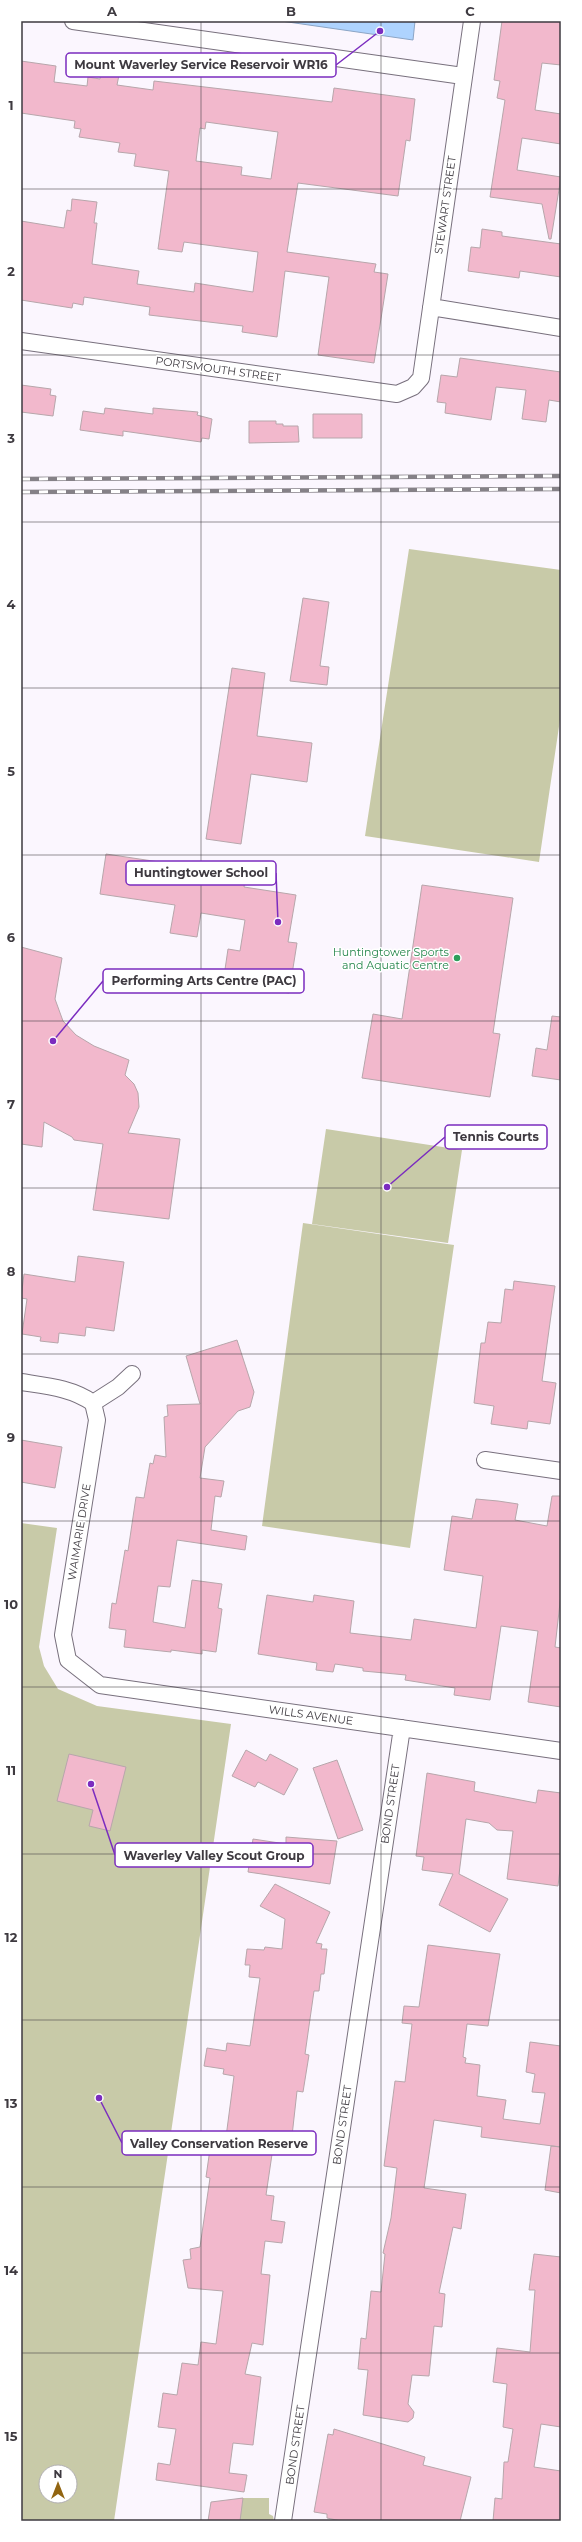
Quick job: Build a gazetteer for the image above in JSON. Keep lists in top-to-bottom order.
{
  "streets": {
    "street": [
      "STEWART STREET",
      "PORTSMOUTH STREET",
      "WAIMARIE DRIVE",
      "WILLS AVENUE",
      "BOND STREET"
    ]
  },
  "crossings": [
    ["STEWART STREET", "PORTSMOUTH STREET"],
    ["WAIMARIE DRIVE", "WILLS AVENUE"],
    ["WILLS AVENUE", "BOND STREET"]
  ],
  "places": [
    "Mount Waverley Service Reservoir WR16",
    "Huntingtower School",
    "Huntingtower Sports and Aquatic Centre",
    "Performing Arts Centre (PAC)",
    "Tennis Courts",
    "Waverley Valley Scout Group",
    "Valley Conservation Reserve"
  ],
  "north": "top",
  "grid": {
    "columns": ["A", "B", "C"],
    "rows": [
      "1",
      "2",
      "3",
      "4",
      "5",
      "6",
      "7",
      "8",
      "9",
      "10",
      "11",
      "12",
      "13",
      "14",
      "15"
    ]
  }
}
